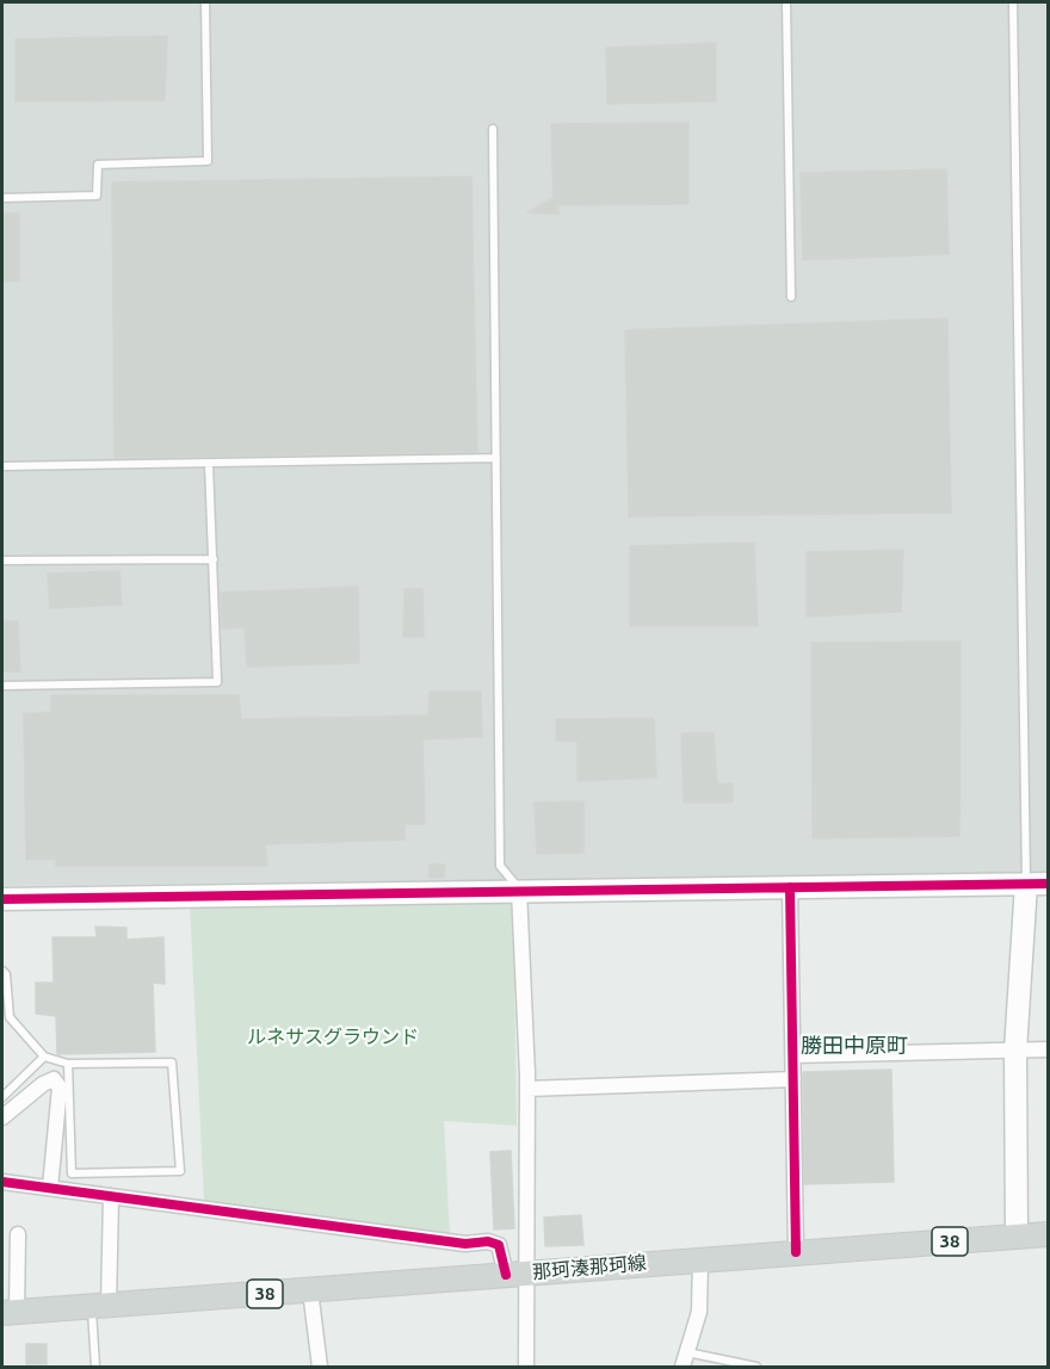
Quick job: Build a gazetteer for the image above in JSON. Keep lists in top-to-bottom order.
{
  "streets": {
    "main road": ["38", "那珂湊那珂線"]
  },
  "districts": ["勝田中原町"],
  "parks": ["ルネサスグラウンド"]
}
